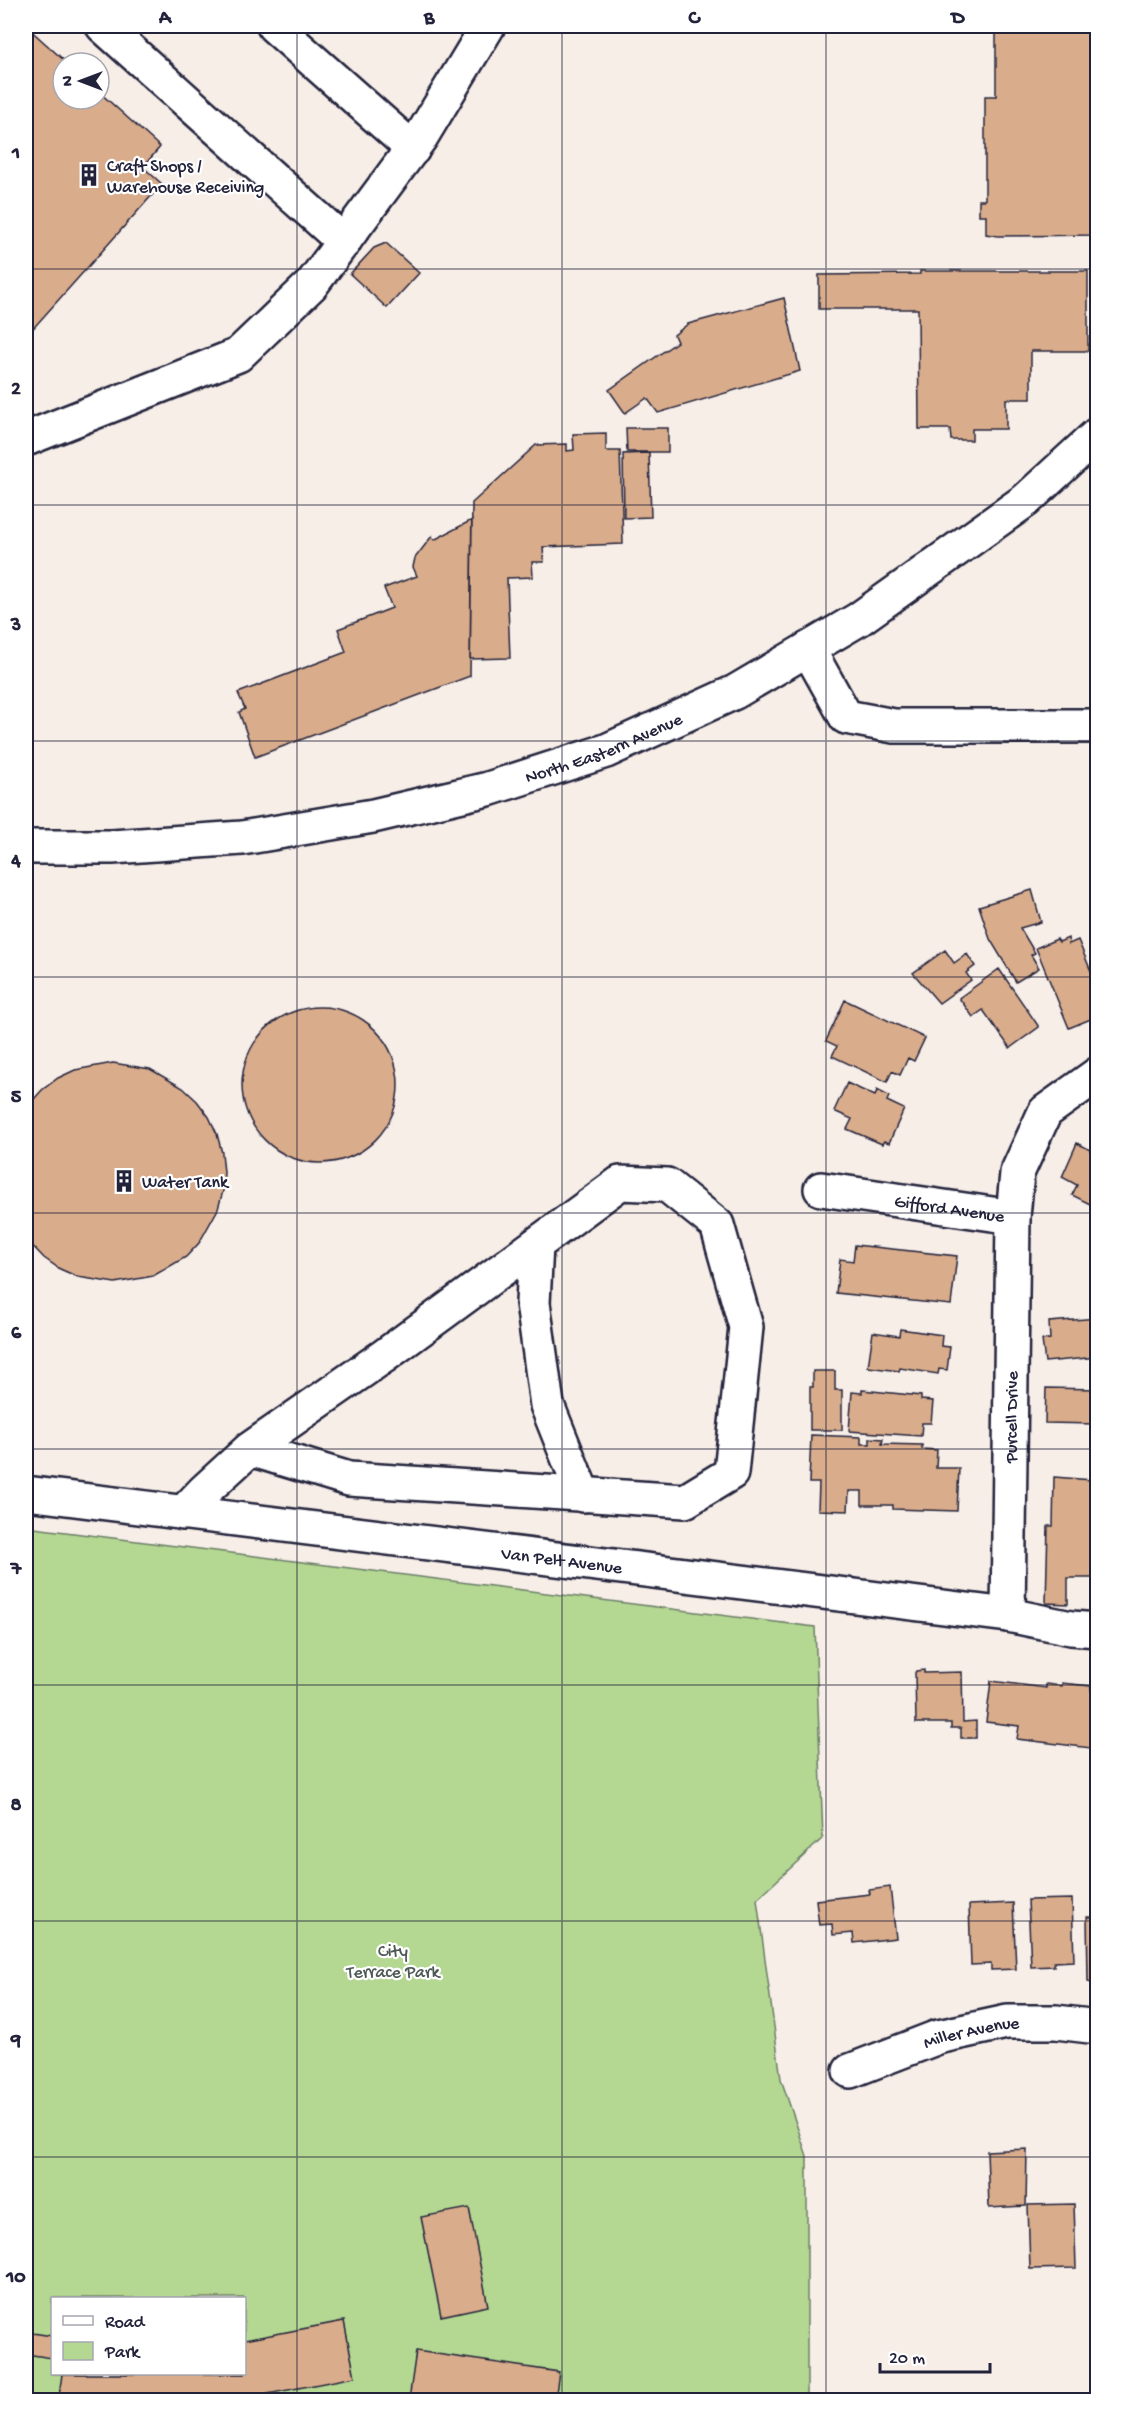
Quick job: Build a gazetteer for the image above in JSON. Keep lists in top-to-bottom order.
{
  "streets": {
    "street": [
      "North Eastern Avenue",
      "Gifford Avenue",
      "Purcell Drive",
      "Van Pelt Avenue",
      "Miller Avenue"
    ]
  },
  "crossings": [
    ["Gifford Avenue", "Purcell Drive"],
    ["Purcell Drive", "Van Pelt Avenue"]
  ],
  "parks": ["City Terrace Park"],
  "places": {
    "building": ["Craft Shops / Warehouse Receiving", "Water Tank"]
  },
  "legend": ["Road", "Park"],
  "scale_bar": "20 m",
  "north": "left",
  "grid": {
    "columns": [
      "A",
      "B",
      "C",
      "D"
    ],
    "rows": [
      "1",
      "2",
      "3",
      "4",
      "5",
      "6",
      "7",
      "8",
      "9",
      "10"
    ]
  }
}
